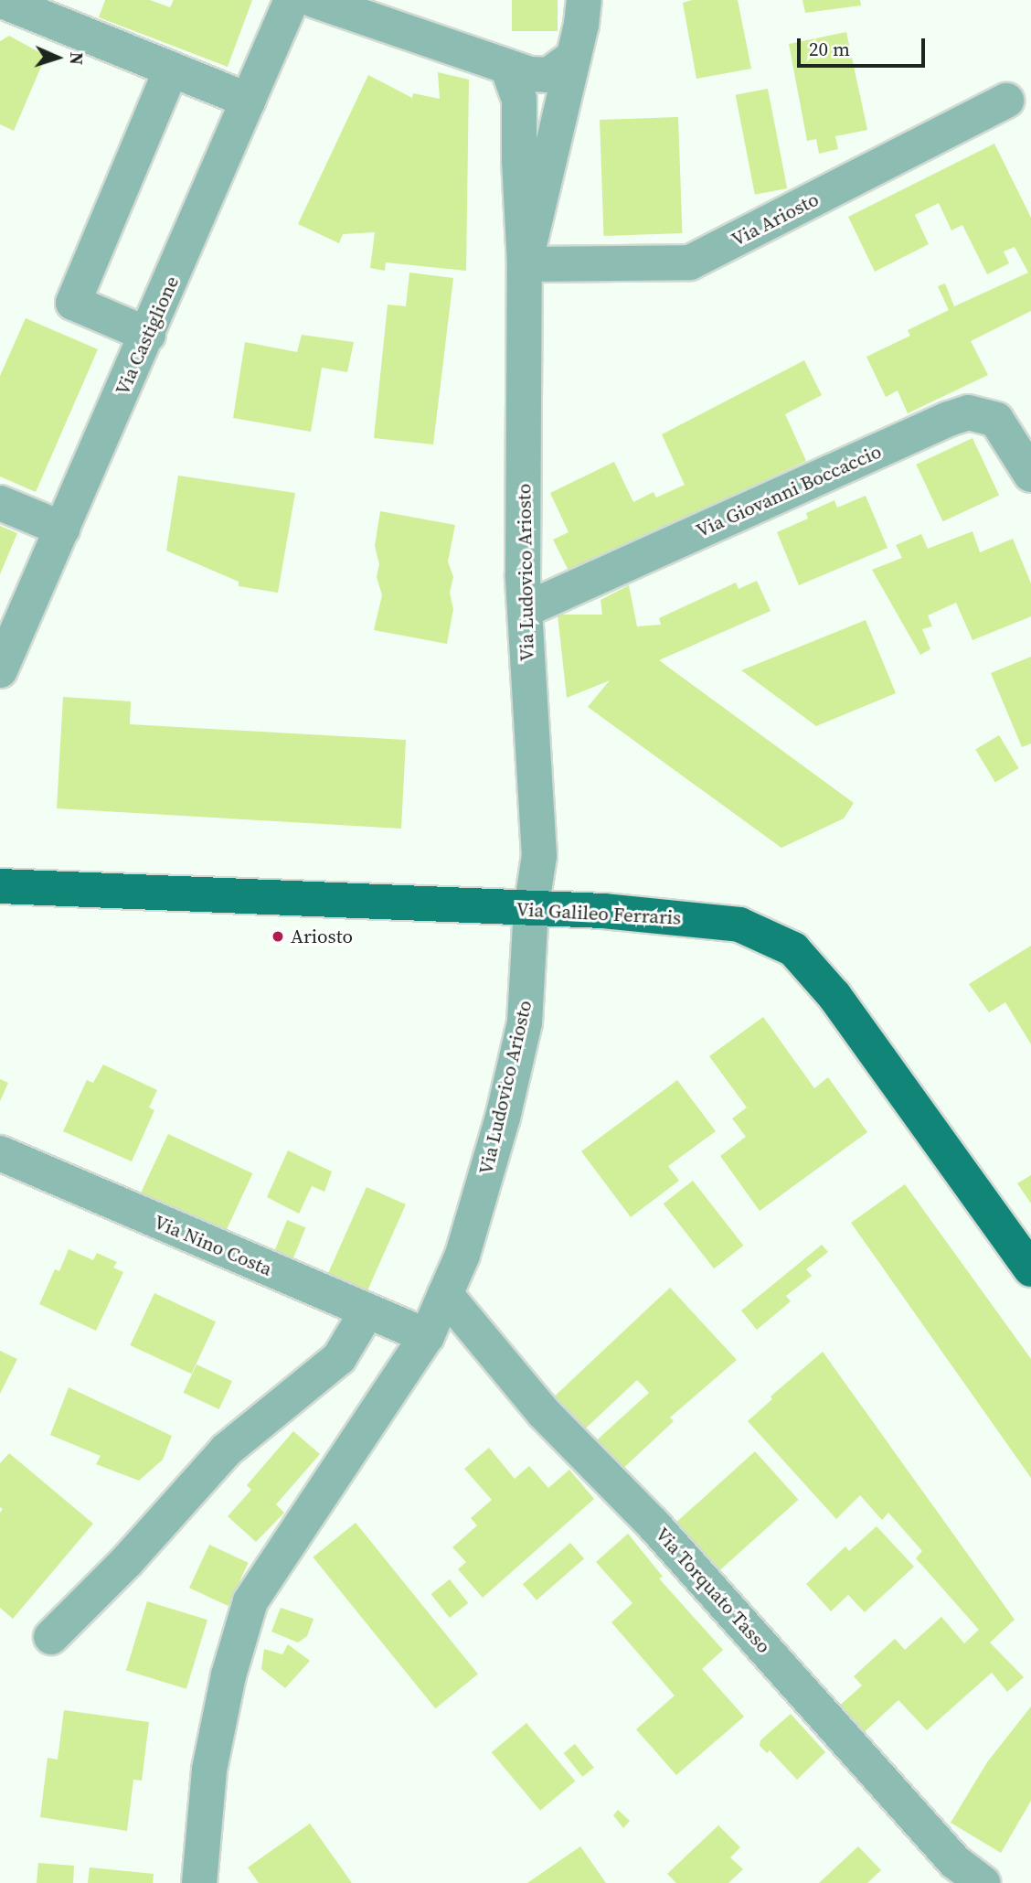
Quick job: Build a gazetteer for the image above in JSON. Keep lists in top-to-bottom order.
{
  "streets": {
    "main road": ["Via Galileo Ferraris"],
    "street": [
      "Via Ariosto",
      "Via Castiglione",
      "Via Giovanni Boccaccio",
      "Via Ludovico Ariosto",
      "Via Nino Costa",
      "Via Torquato Tasso"
    ]
  },
  "crossings": [
    ["Via Ariosto", "Via Ludovico Ariosto"],
    ["Via Giovanni Boccaccio", "Via Ludovico Ariosto"],
    ["Via Ludovico Ariosto", "Via Galileo Ferraris"],
    ["Via Ludovico Ariosto", "Via Nino Costa"],
    ["Via Ludovico Ariosto", "Via Torquato Tasso"]
  ],
  "places": ["Ariosto"],
  "scale_bar": "20 m",
  "north": "right"
}
